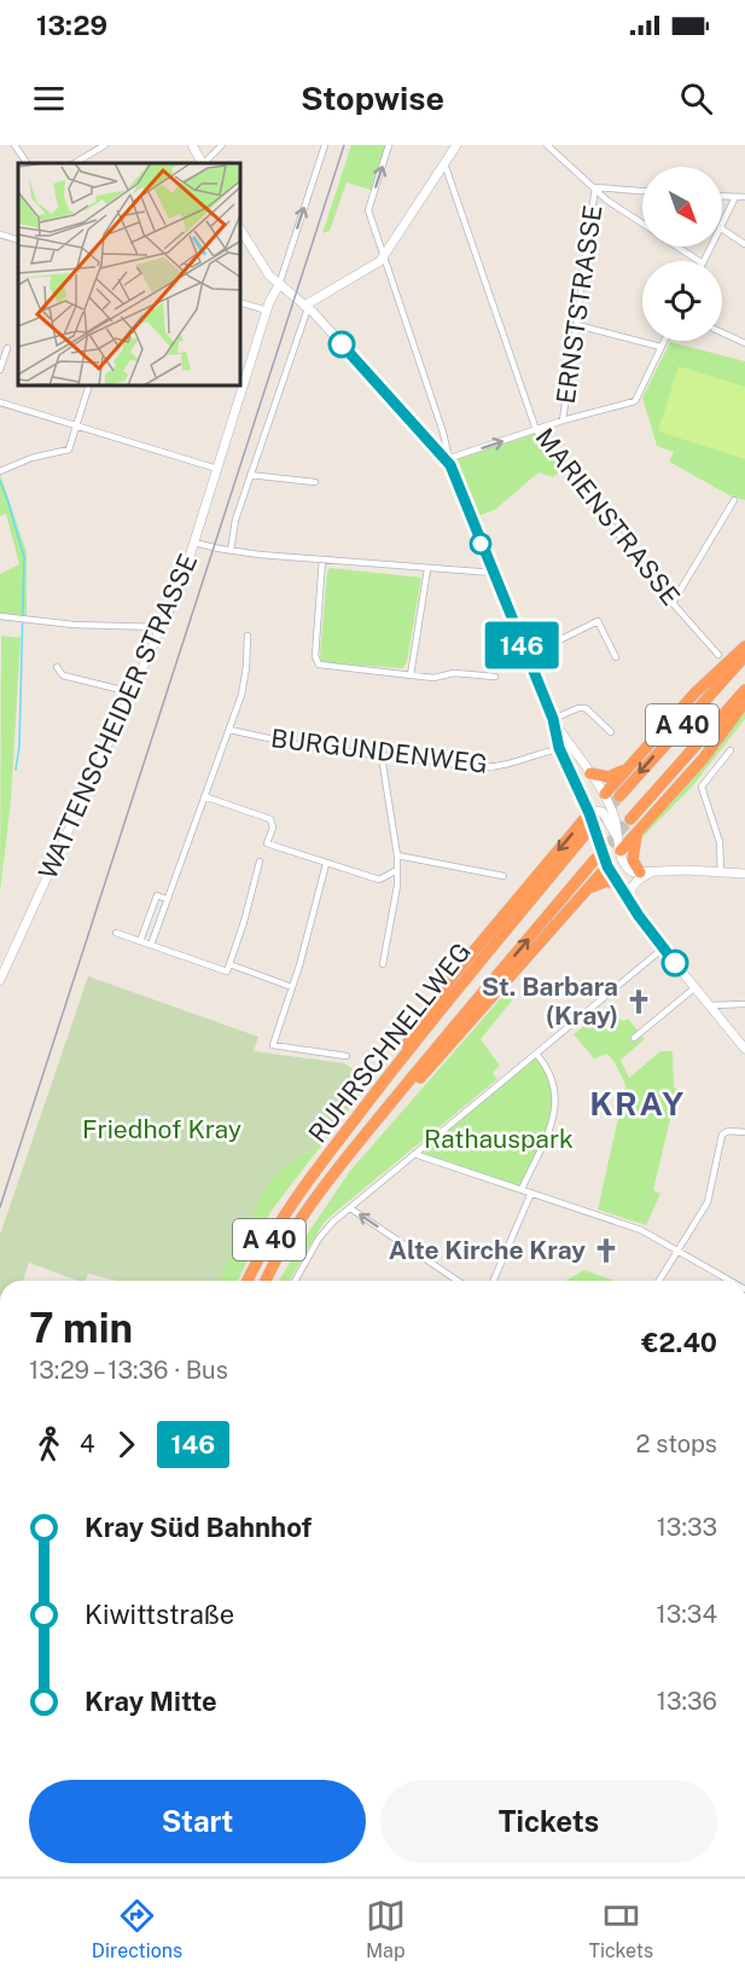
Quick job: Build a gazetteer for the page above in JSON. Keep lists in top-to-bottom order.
{
  "streets": {
    "highway": ["A 40", "RUHRSCHNELLWEG"],
    "main road": ["WATTENSCHEIDER STRASSE"],
    "street": ["ERNSTSTRASSE", "MARIENSTRASSE", "BURGUNDENWEG"]
  },
  "districts": ["KRAY"],
  "parks": ["Friedhof Kray", "Rathauspark"],
  "places": {
    "church": ["St. Barbara (Kray)", "Alte Kirche Kray"]
  },
  "lines": ["bus line 146"],
  "north": "bottom right",
  "page": {
    "status": "13:29",
    "header": "Stopwise",
    "on_map": "146",
    "heading": ["7 min", "13:29 – 13:36 · Bus", "€2.40"],
    "legs": ["4", "146", "2 stops"],
    "list": [
      {
        "name": "Kray Süd Bahnhof",
        "value": "13:33"
      },
      {
        "name": "Kiwittstraße",
        "value": "13:34"
      },
      {
        "name": "Kray Mitte",
        "value": "13:36"
      }
    ],
    "buttons": ["Start", "Tickets"],
    "tabs": ["Directions", "Map", "Tickets"]
  }
}
